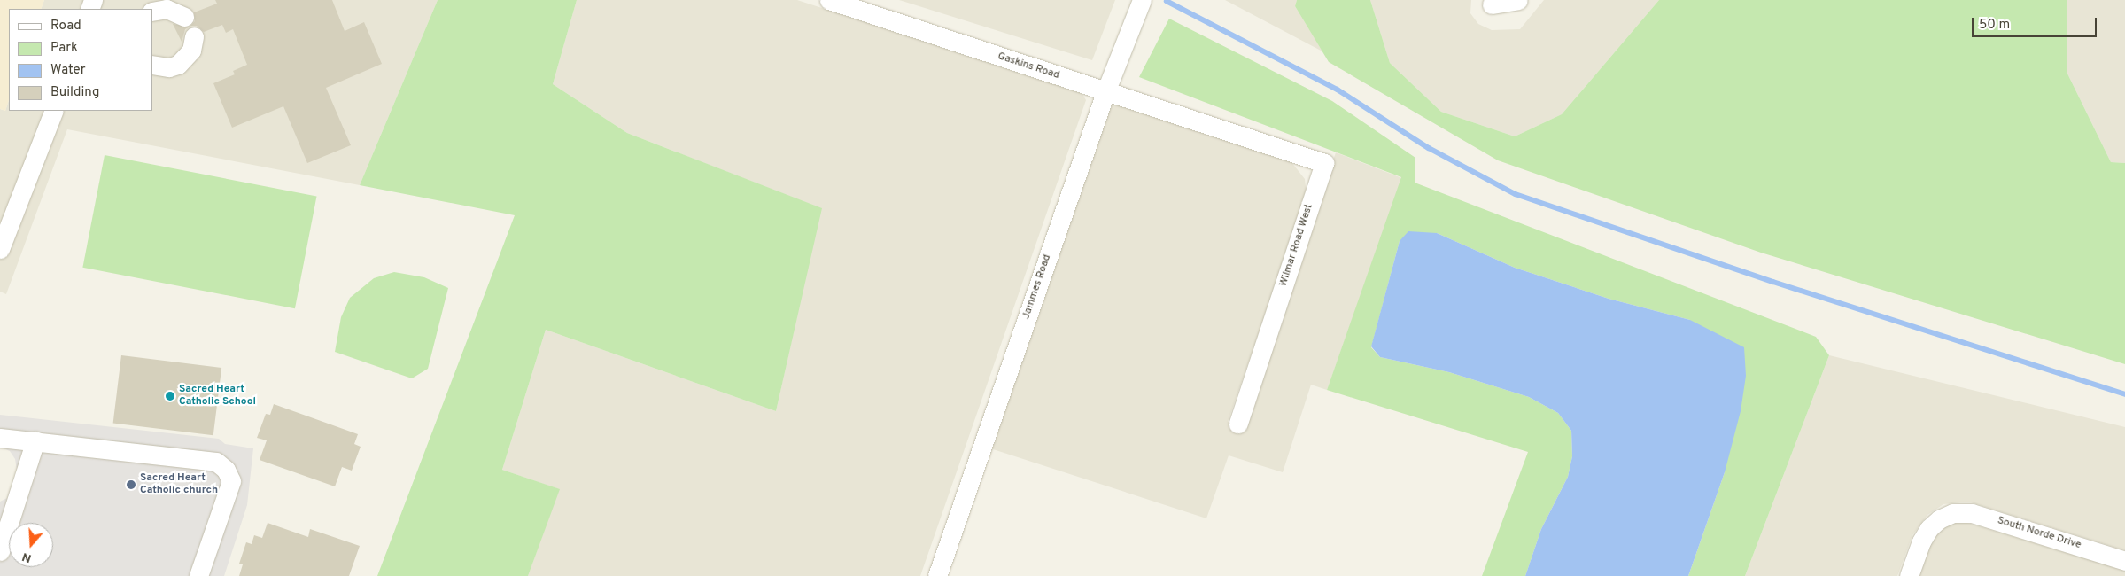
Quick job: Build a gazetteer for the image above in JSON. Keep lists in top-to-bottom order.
{
  "streets": {
    "street": [
      "Gaskins Road",
      "Wilmar Road West",
      "Jammes Road",
      "South Norde Drive"
    ]
  },
  "crossings": [
    ["Gaskins Road", "Wilmar Road West"],
    ["Gaskins Road", "Jammes Road"]
  ],
  "places": ["Sacred Heart Catholic School", "Sacred Heart Catholic church"],
  "legend": [
    "Road",
    "Park",
    "Water",
    "Building"
  ],
  "scale_bar": "50 m",
  "north": "bottom"
}
